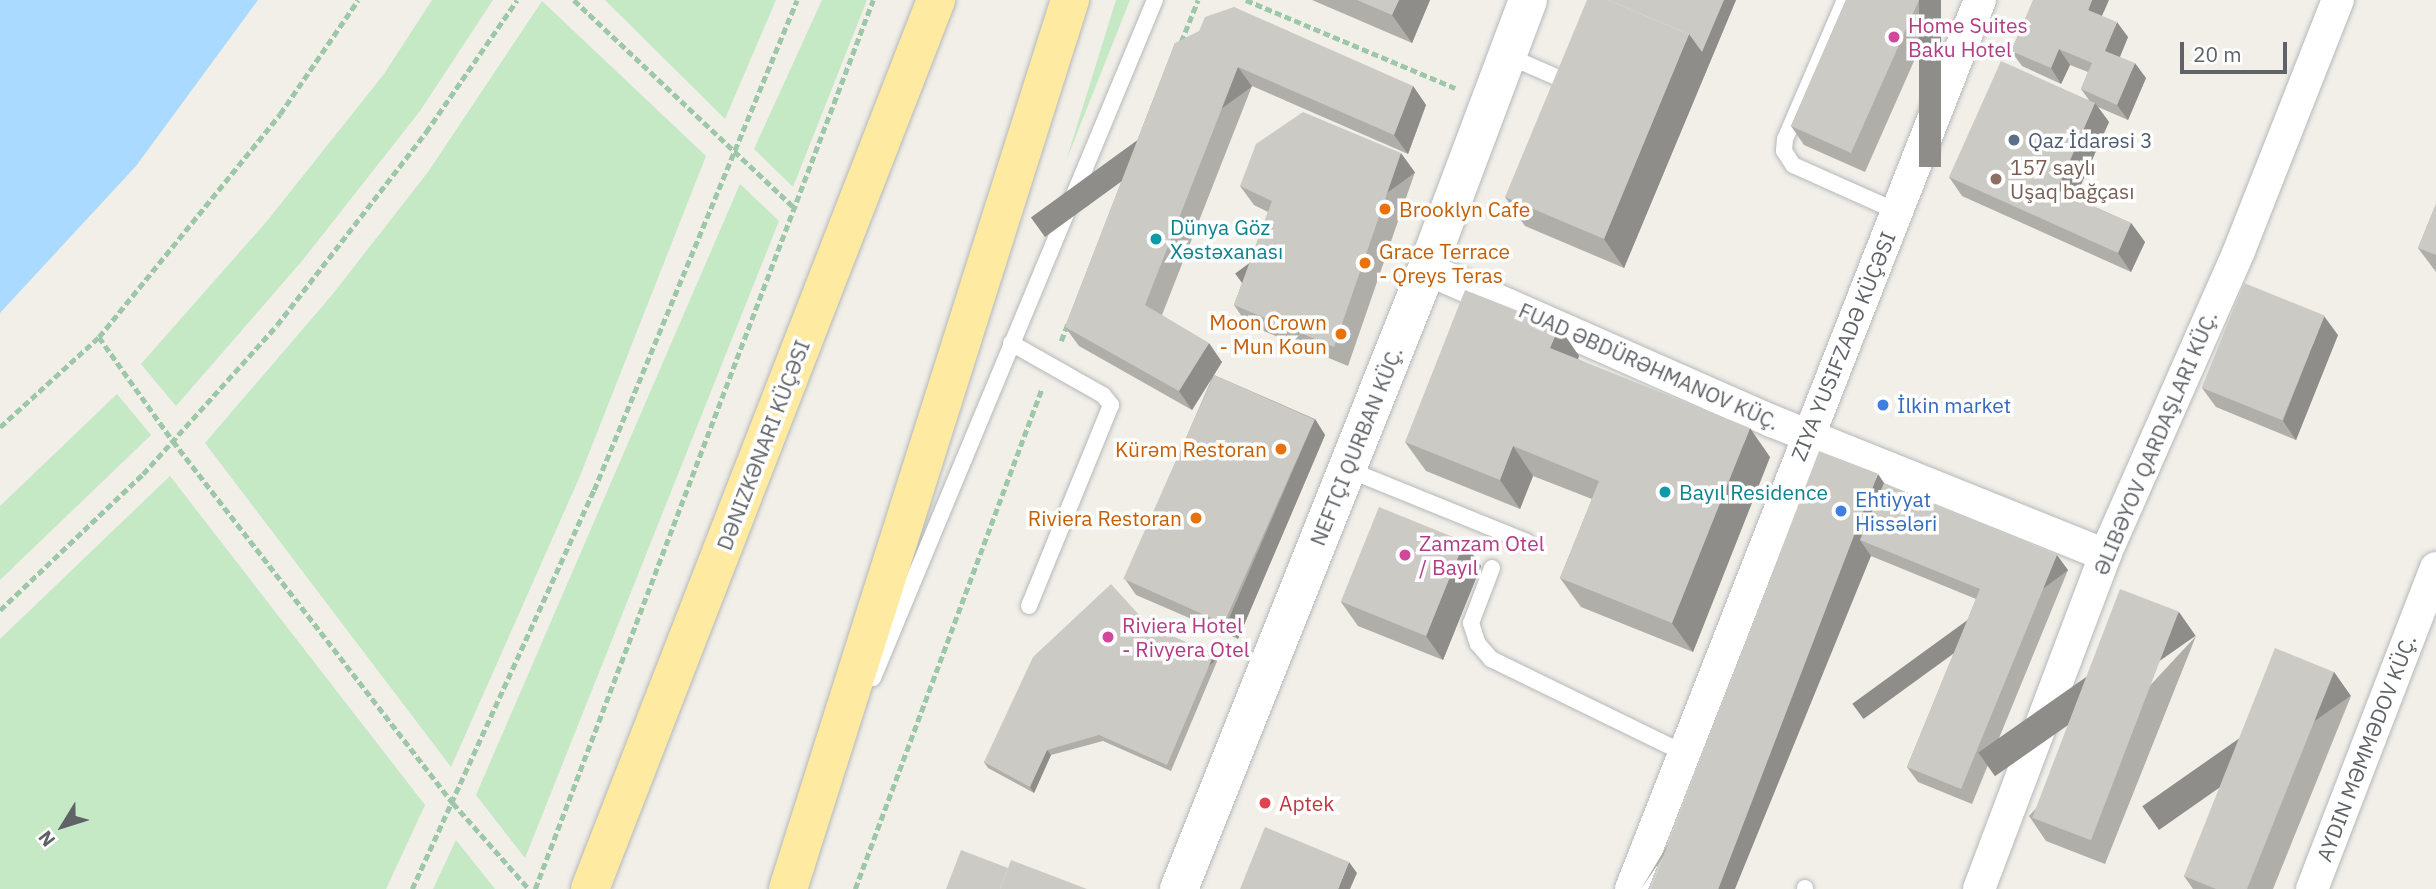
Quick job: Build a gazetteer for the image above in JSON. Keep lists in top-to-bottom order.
{
  "streets": {
    "street": ["ZIYA YUSIFZADƏ KÜÇƏSI", "FUAD ƏBDÜRƏHMANOV KÜÇ.", "NEFTÇI QURBAN KÜÇ."]
  },
  "crossings": [
    ["ZIYA YUSIFZADƏ KÜÇƏSI", "FUAD ƏBDÜRƏHMANOV KÜÇ."],
    ["FUAD ƏBDÜRƏHMANOV KÜÇ.", "NEFTÇI QURBAN KÜÇ."]
  ],
  "places": [
    "Home Suites Baku Hotel",
    "Qaz İdarəsi 3",
    "157 saylı Uşaq bağçası",
    "Brooklyn Cafe",
    "Dünya Göz Xəstəxanası",
    "Grace Terrace - Qreys Teras",
    "Moon Crown - Mun Koun",
    "İlkin market",
    "Kürəm Restoran",
    "Bayıl Residence",
    "Ehtiyyat Hissələri",
    "Riviera Restoran",
    "Zamzam Otel / Bayıl",
    "Riviera Hotel - Rivyera Otel",
    "Aptek"
  ],
  "scale_bar": "20 m",
  "north": "bottom left"
}
